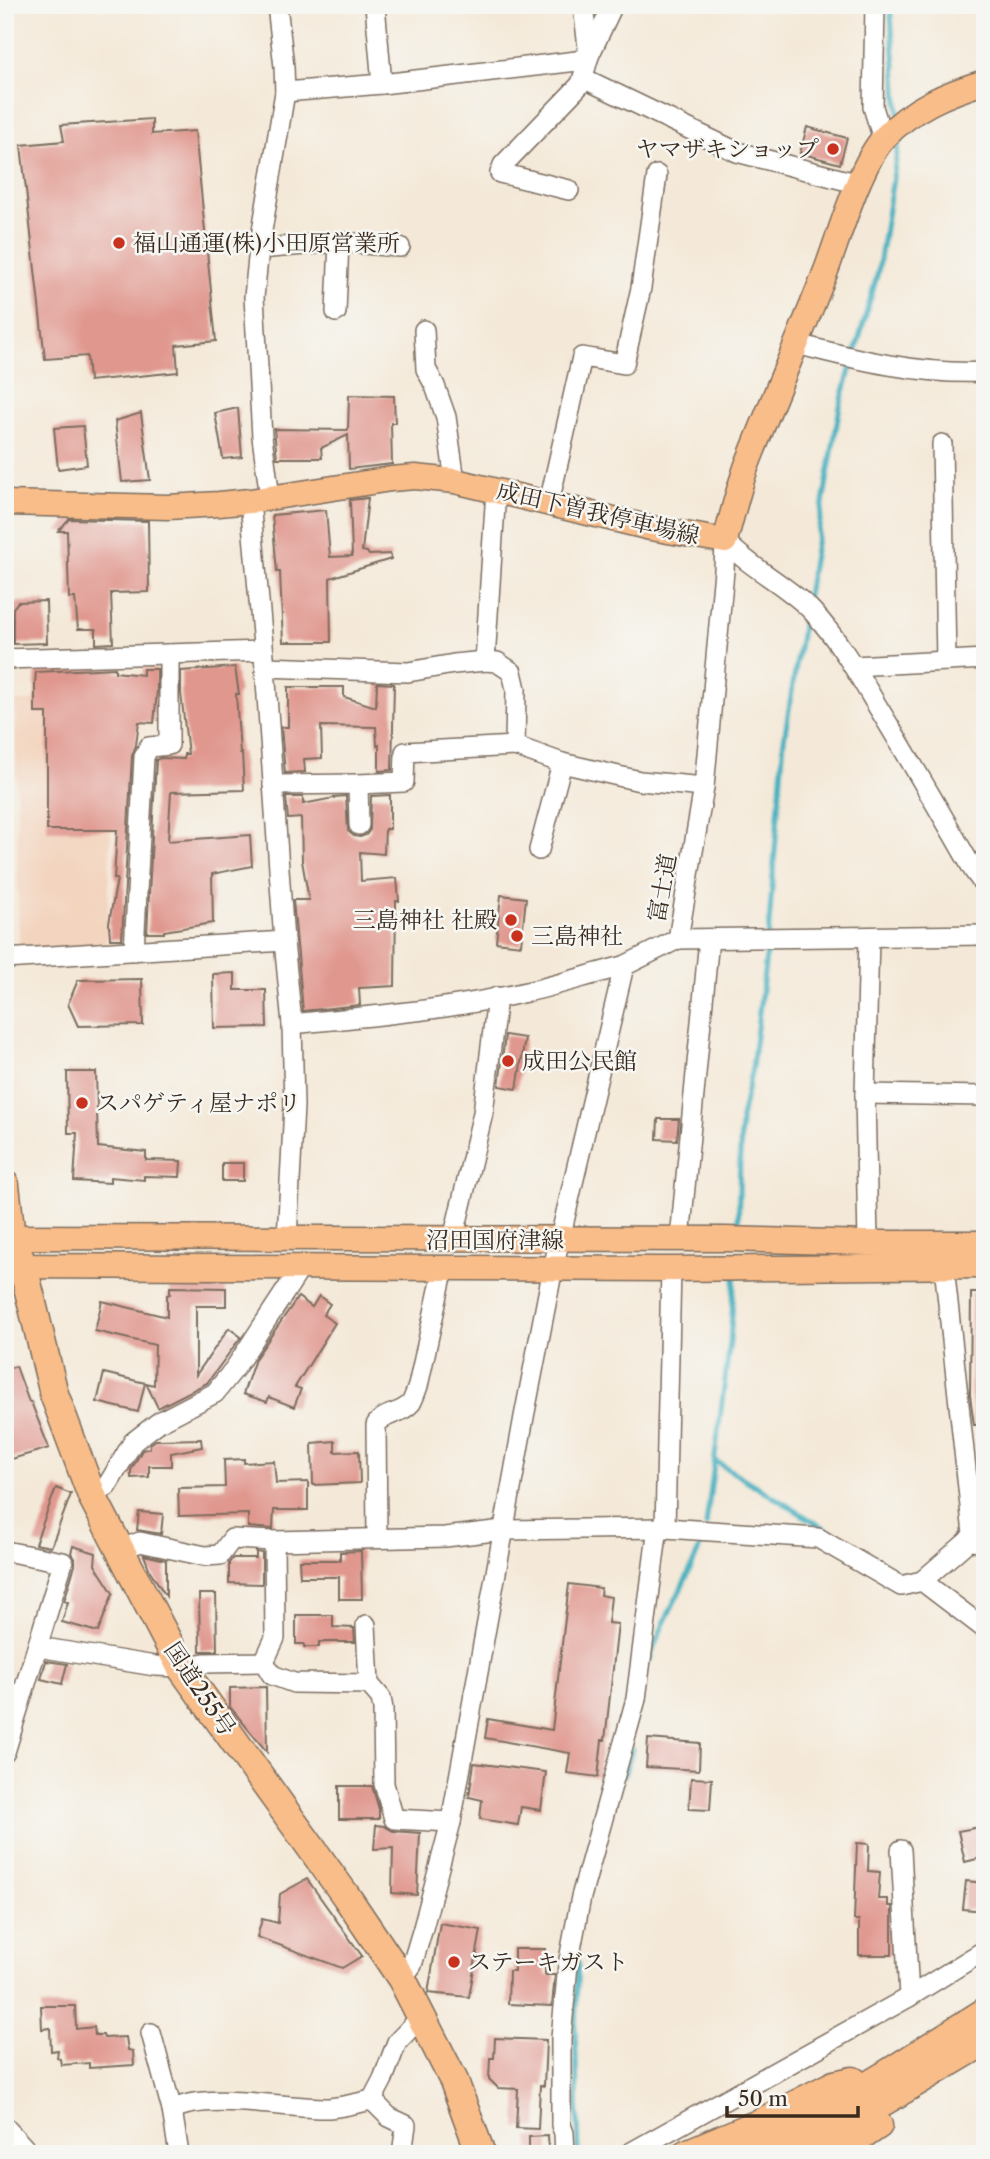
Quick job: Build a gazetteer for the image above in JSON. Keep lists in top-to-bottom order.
{
  "streets": {
    "highway": ["国道255号"],
    "main road": ["成田下曽我停車場線", "沼田国府津線"],
    "street": ["富士道"]
  },
  "crossings": [
    ["成田下曽我停車場線", "富士道"],
    ["沼田国府津線", "国道255号"]
  ],
  "places": [
    "ヤマザキショップ",
    "福山通運(株)小田原営業所",
    "三島神社 社殿",
    "三島神社",
    "成田公民館",
    "スパゲティ屋ナポリ",
    "ステーキガスト"
  ],
  "scale_bar": "50 m"
}
